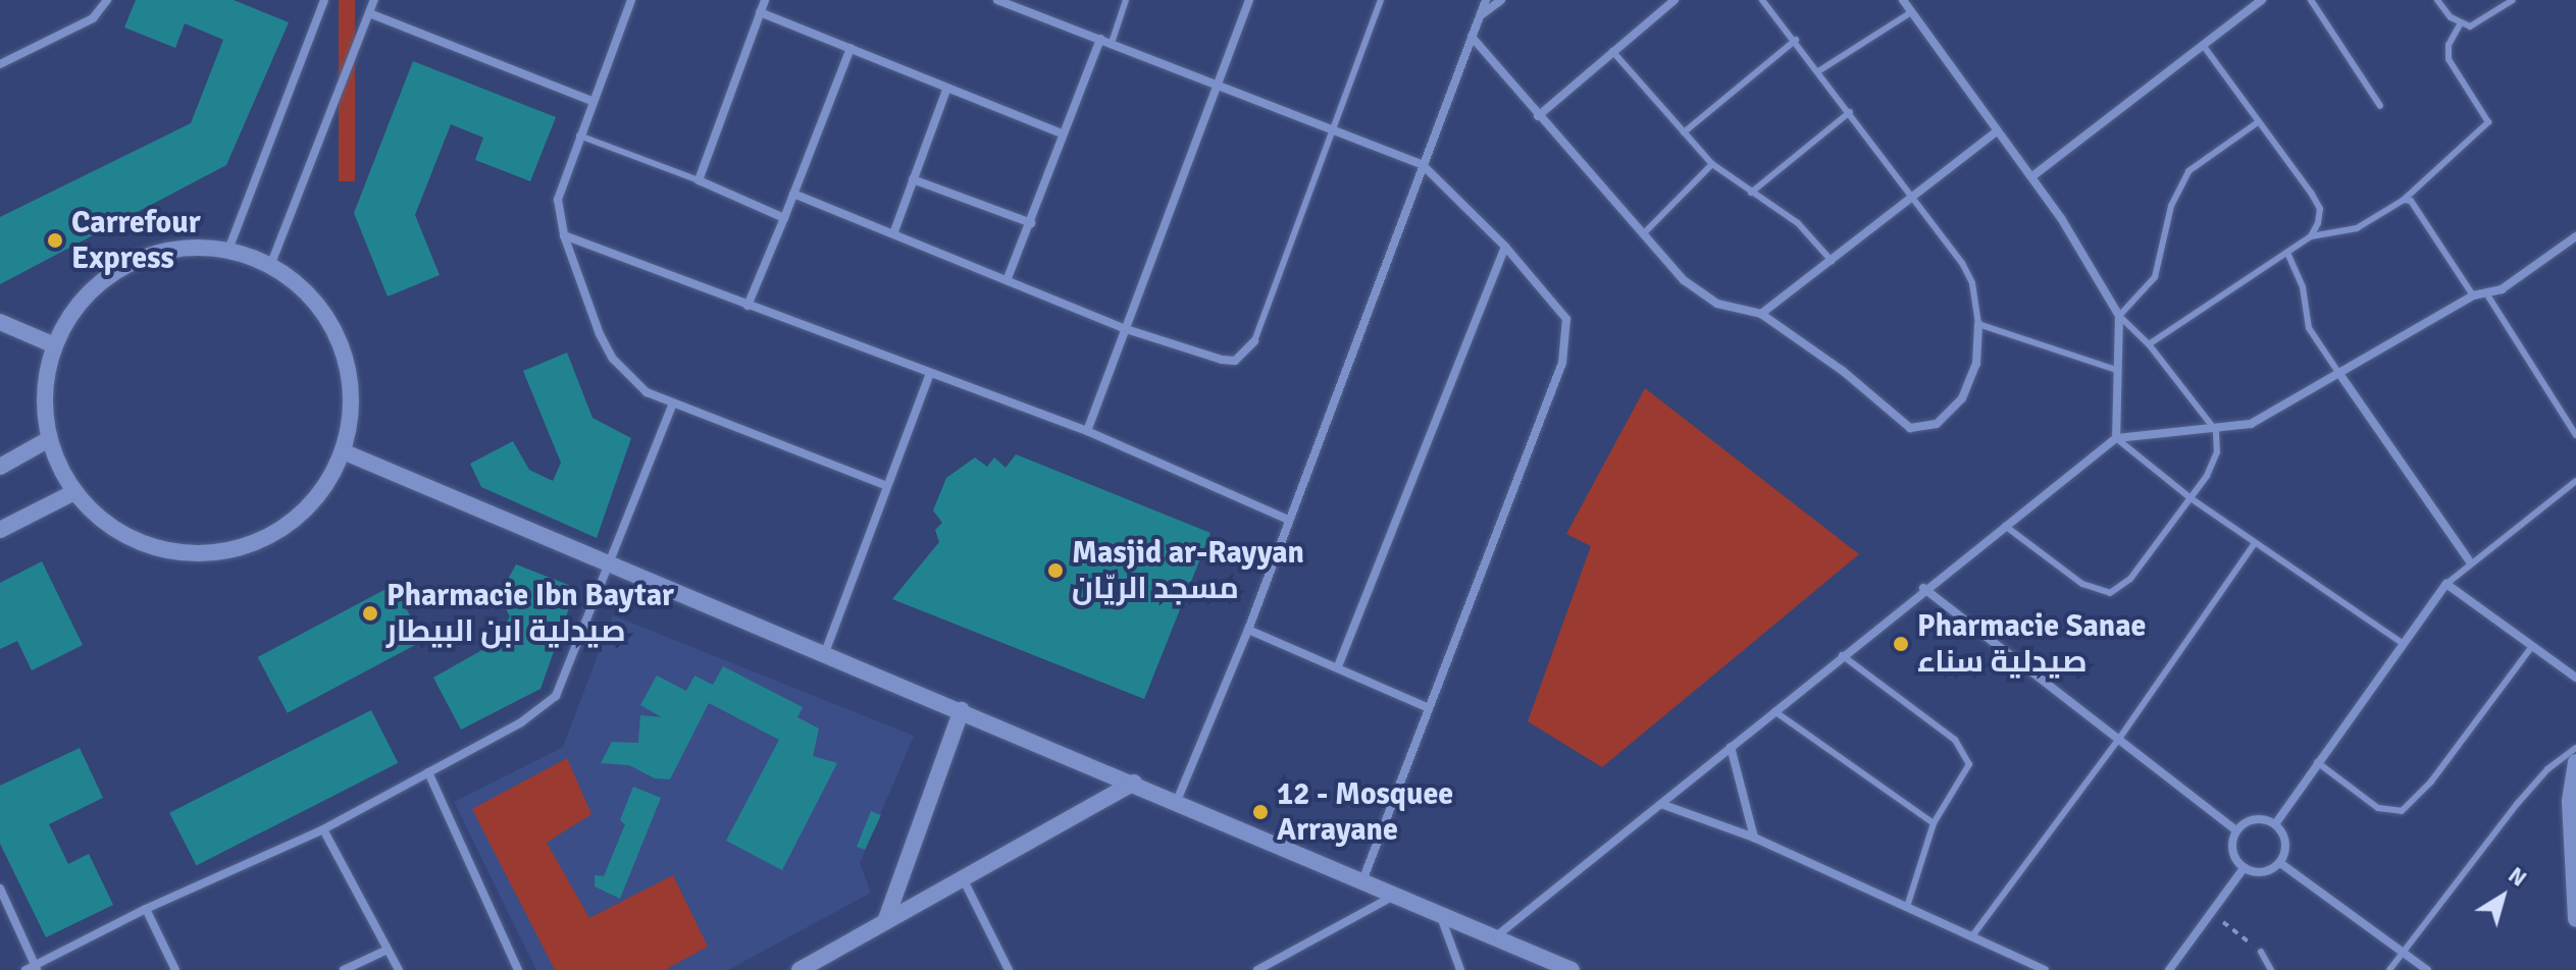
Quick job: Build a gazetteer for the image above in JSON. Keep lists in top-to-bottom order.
{
  "places": [
    "Carrefour Express",
    "Masjid ar-Rayyan مسجد الريّان",
    "Pharmacie Ibn Baytar صيدلية ابن البيطار",
    "Pharmacie Sanae صيدلية سناء",
    "12 - Mosquee Arrayane"
  ],
  "north": "top right"
}
